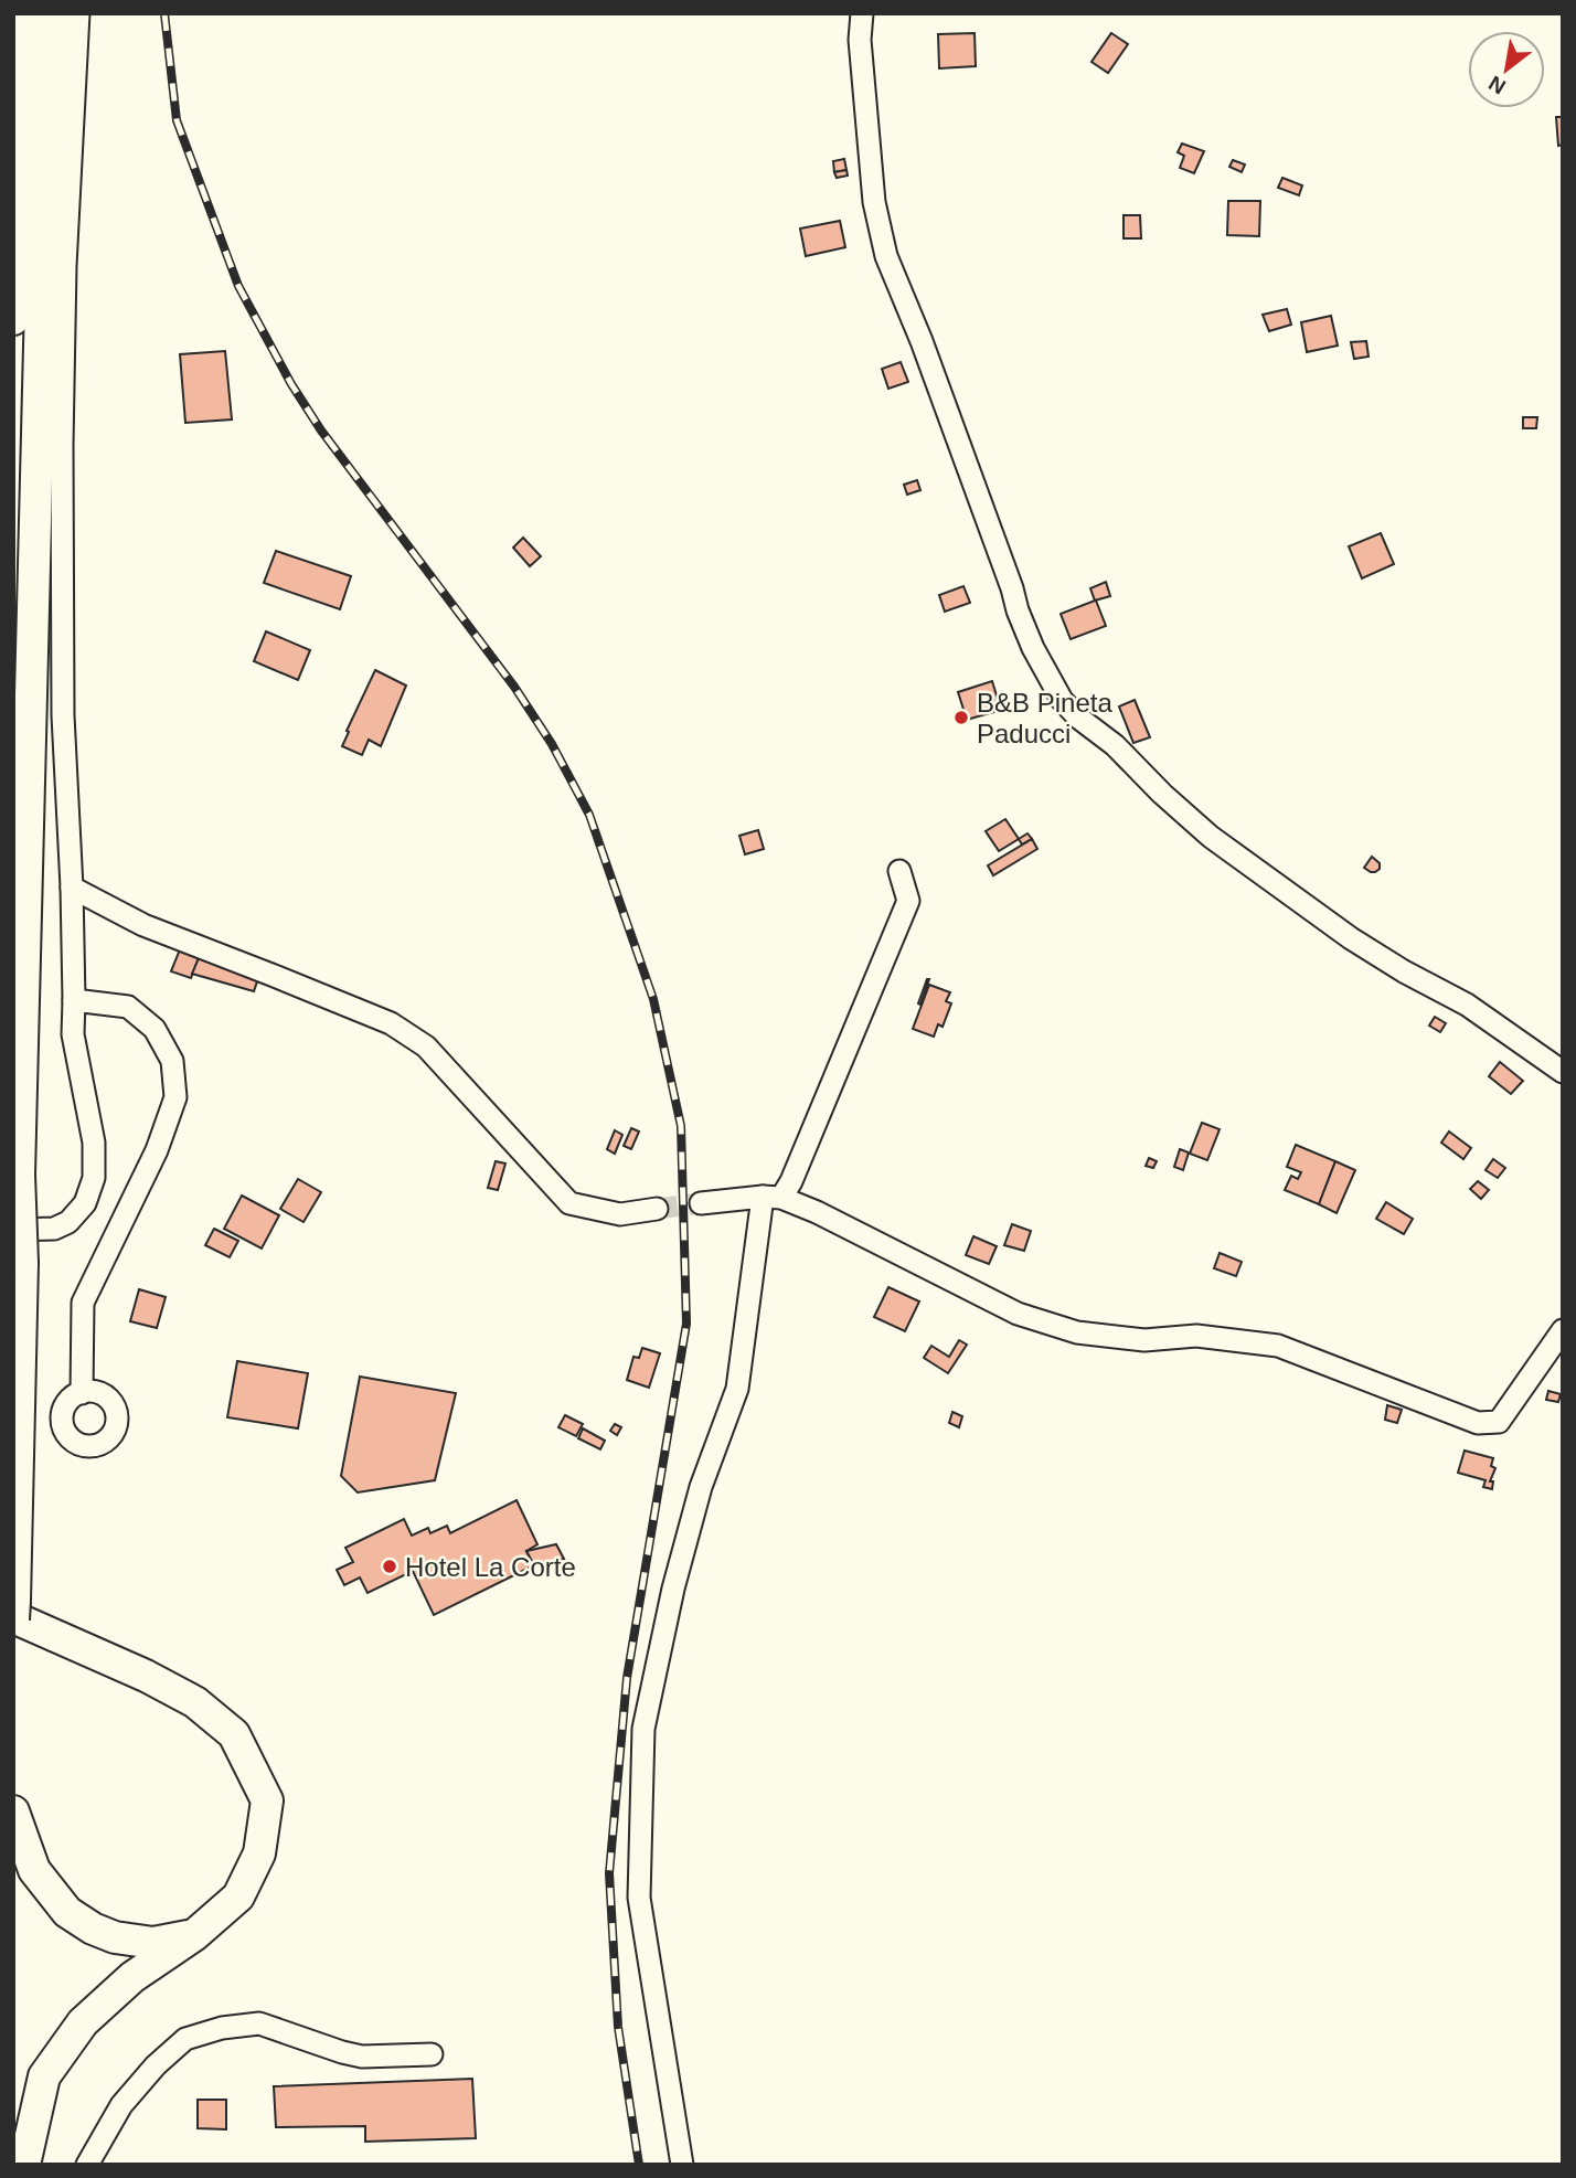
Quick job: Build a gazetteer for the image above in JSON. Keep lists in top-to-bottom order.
{
  "places": ["B&B Pineta Paducci", "Hotel La Corte"],
  "north": "bottom left"
}
